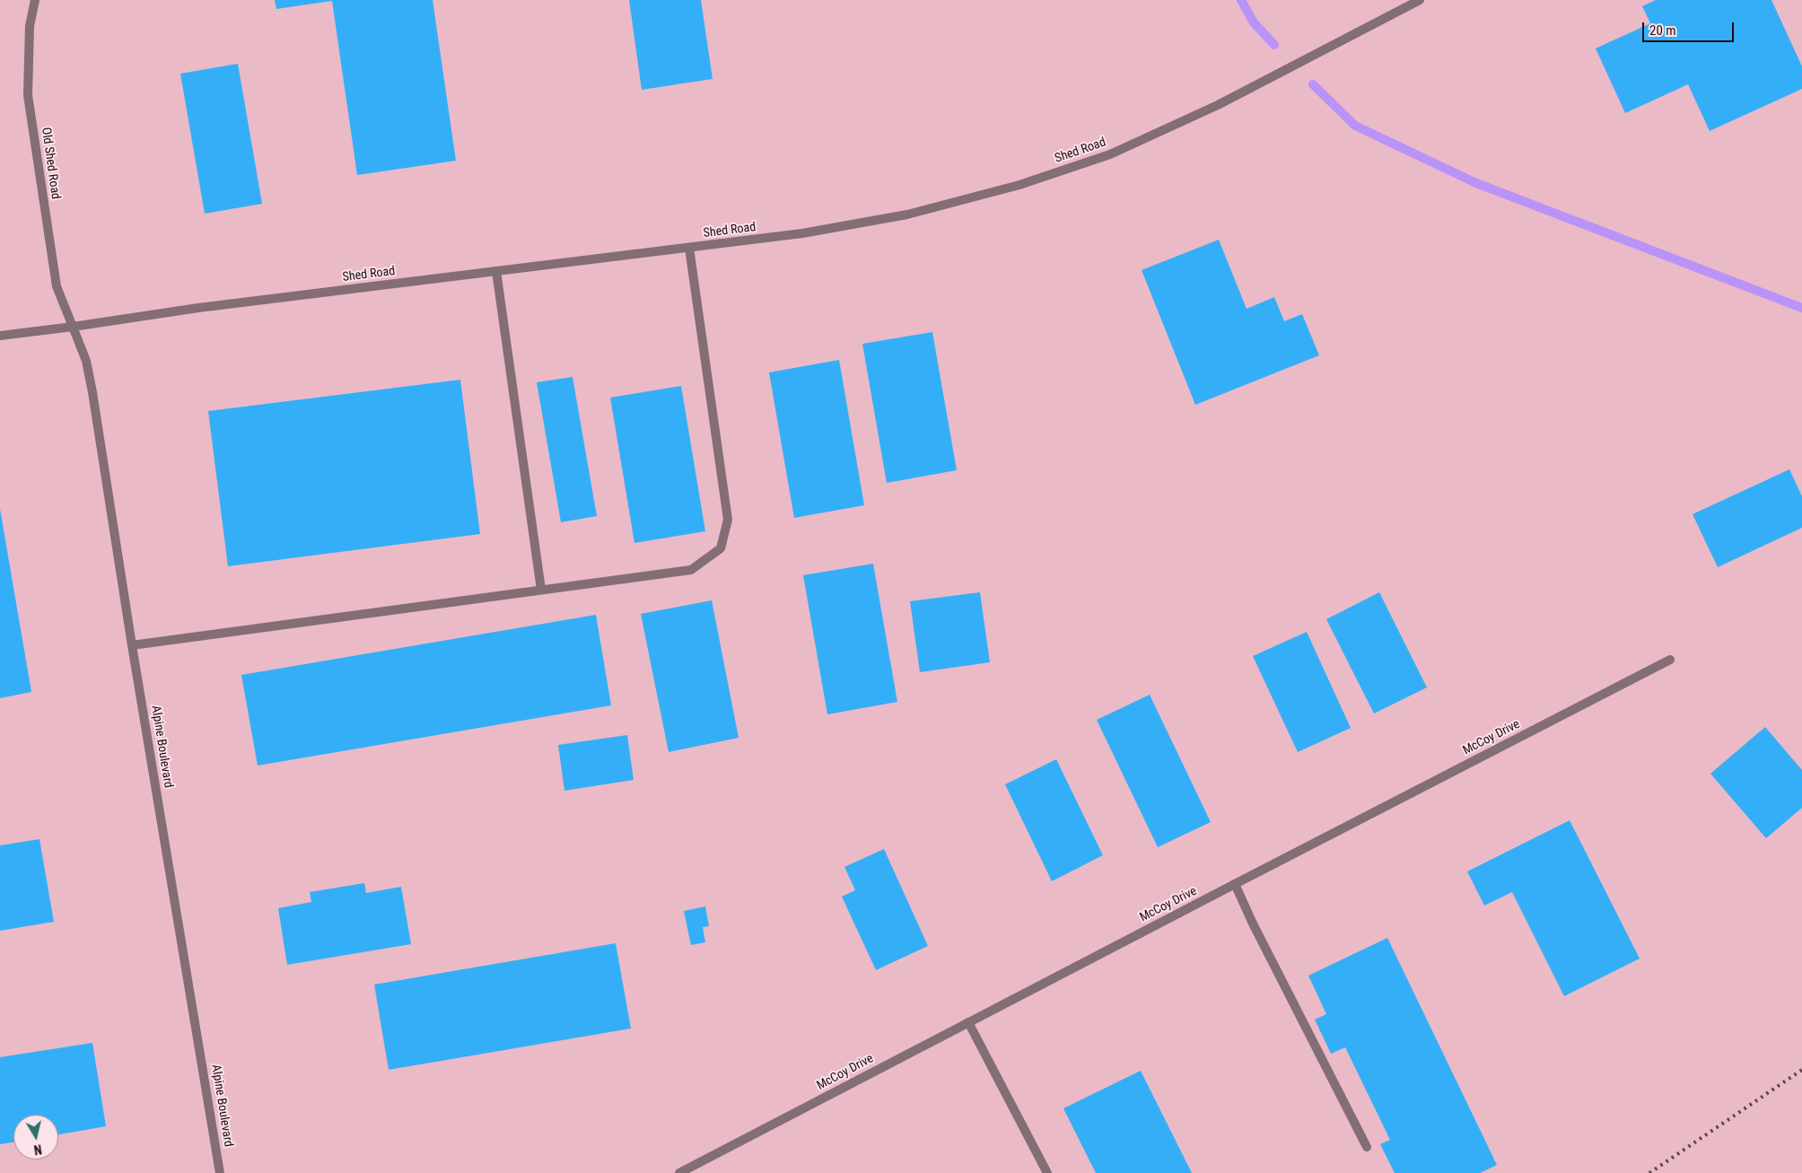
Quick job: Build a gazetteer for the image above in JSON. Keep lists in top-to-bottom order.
{
  "streets": {
    "street": [
      "Shed Road",
      "Old Shed Road",
      "McCoy Drive",
      "Alpine Boulevard"
    ]
  },
  "crossings": [
    ["Shed Road", "Old Shed Road"],
    ["Shed Road", "Alpine Boulevard"],
    ["Old Shed Road", "Alpine Boulevard"]
  ],
  "scale_bar": "20 m",
  "north": "bottom"
}
